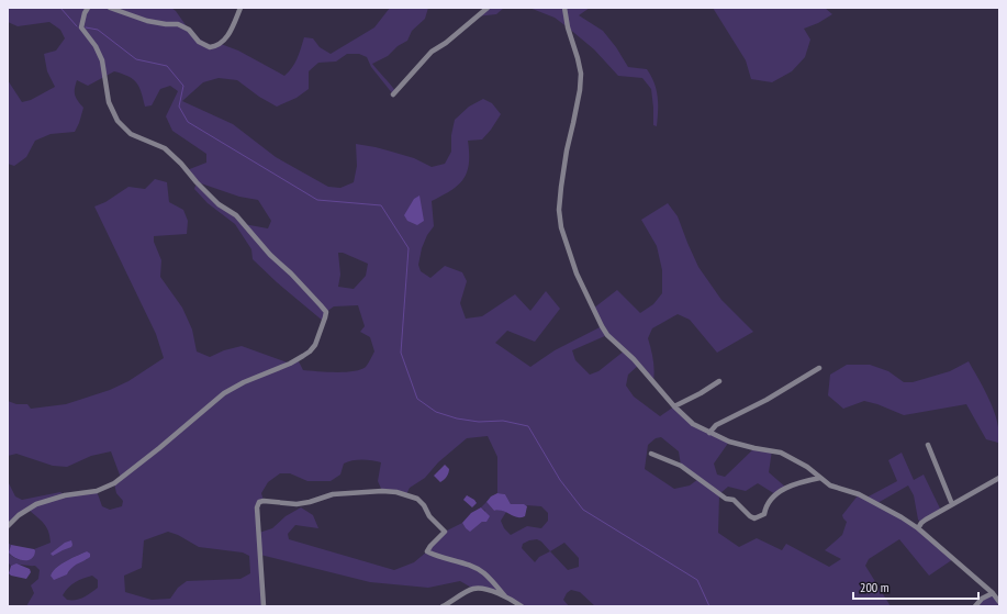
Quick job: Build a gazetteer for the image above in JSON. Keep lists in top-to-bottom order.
{
  "scale_bar": "200 m"
}
